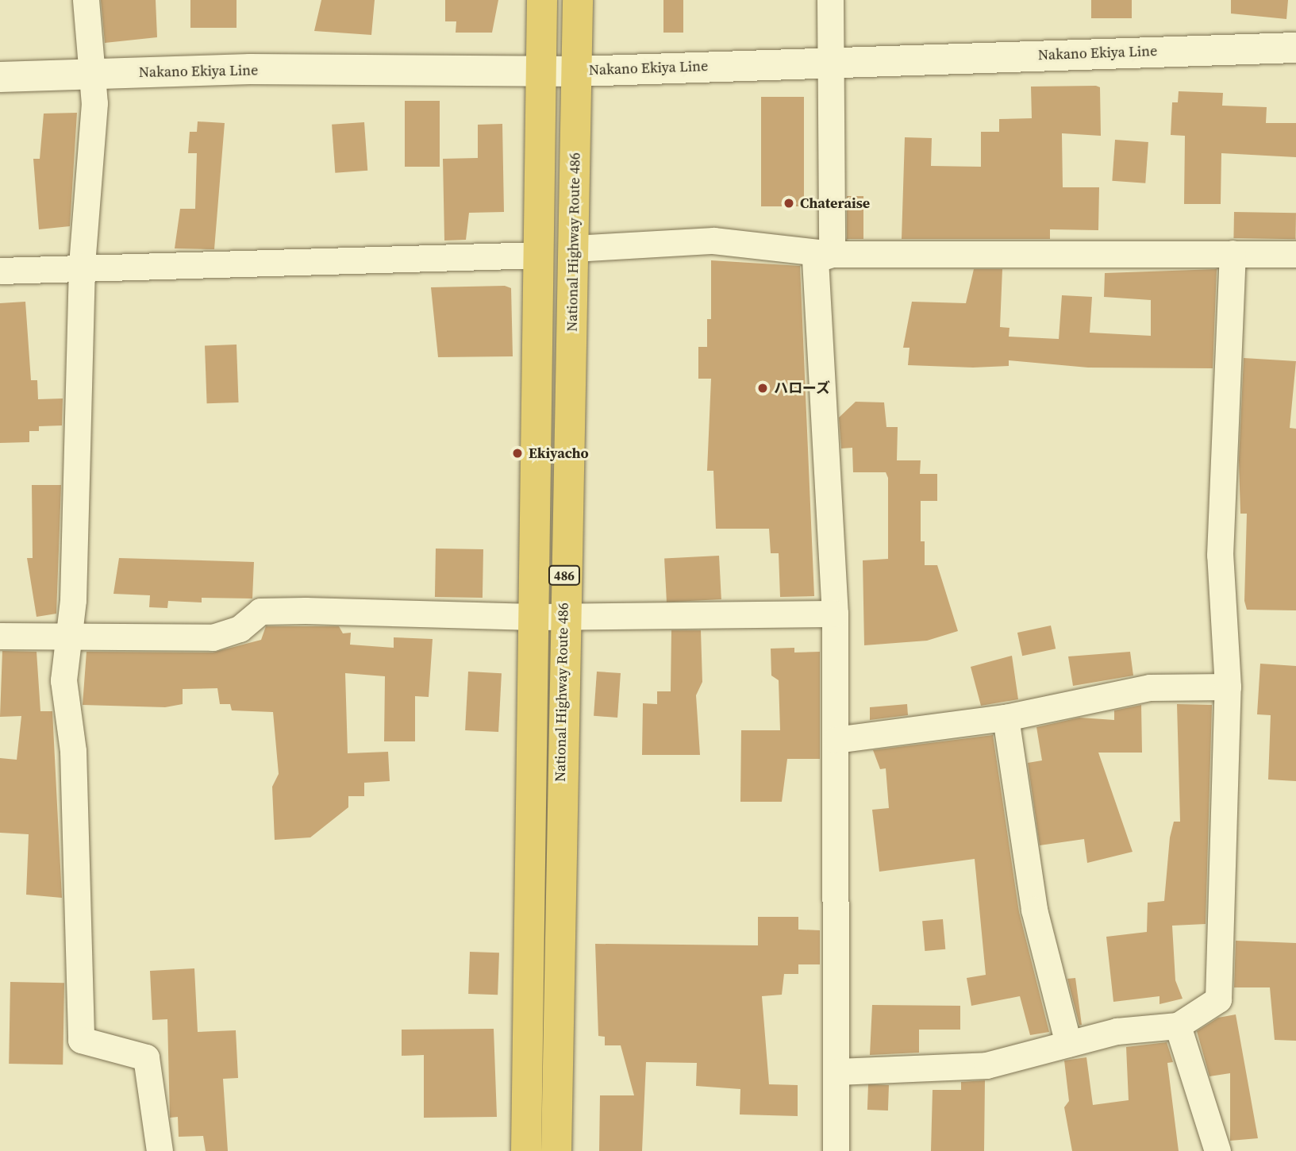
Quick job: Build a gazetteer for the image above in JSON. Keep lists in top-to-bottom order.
{
  "streets": {
    "highway": ["National Highway Route 486", "486"],
    "main road": ["Nakano Ekiya Line"]
  },
  "crossings": [
    ["Nakano Ekiya Line", "National Highway Route 486"]
  ],
  "places": ["Chateraise", "ハローズ", "Ekiyacho"]
}
